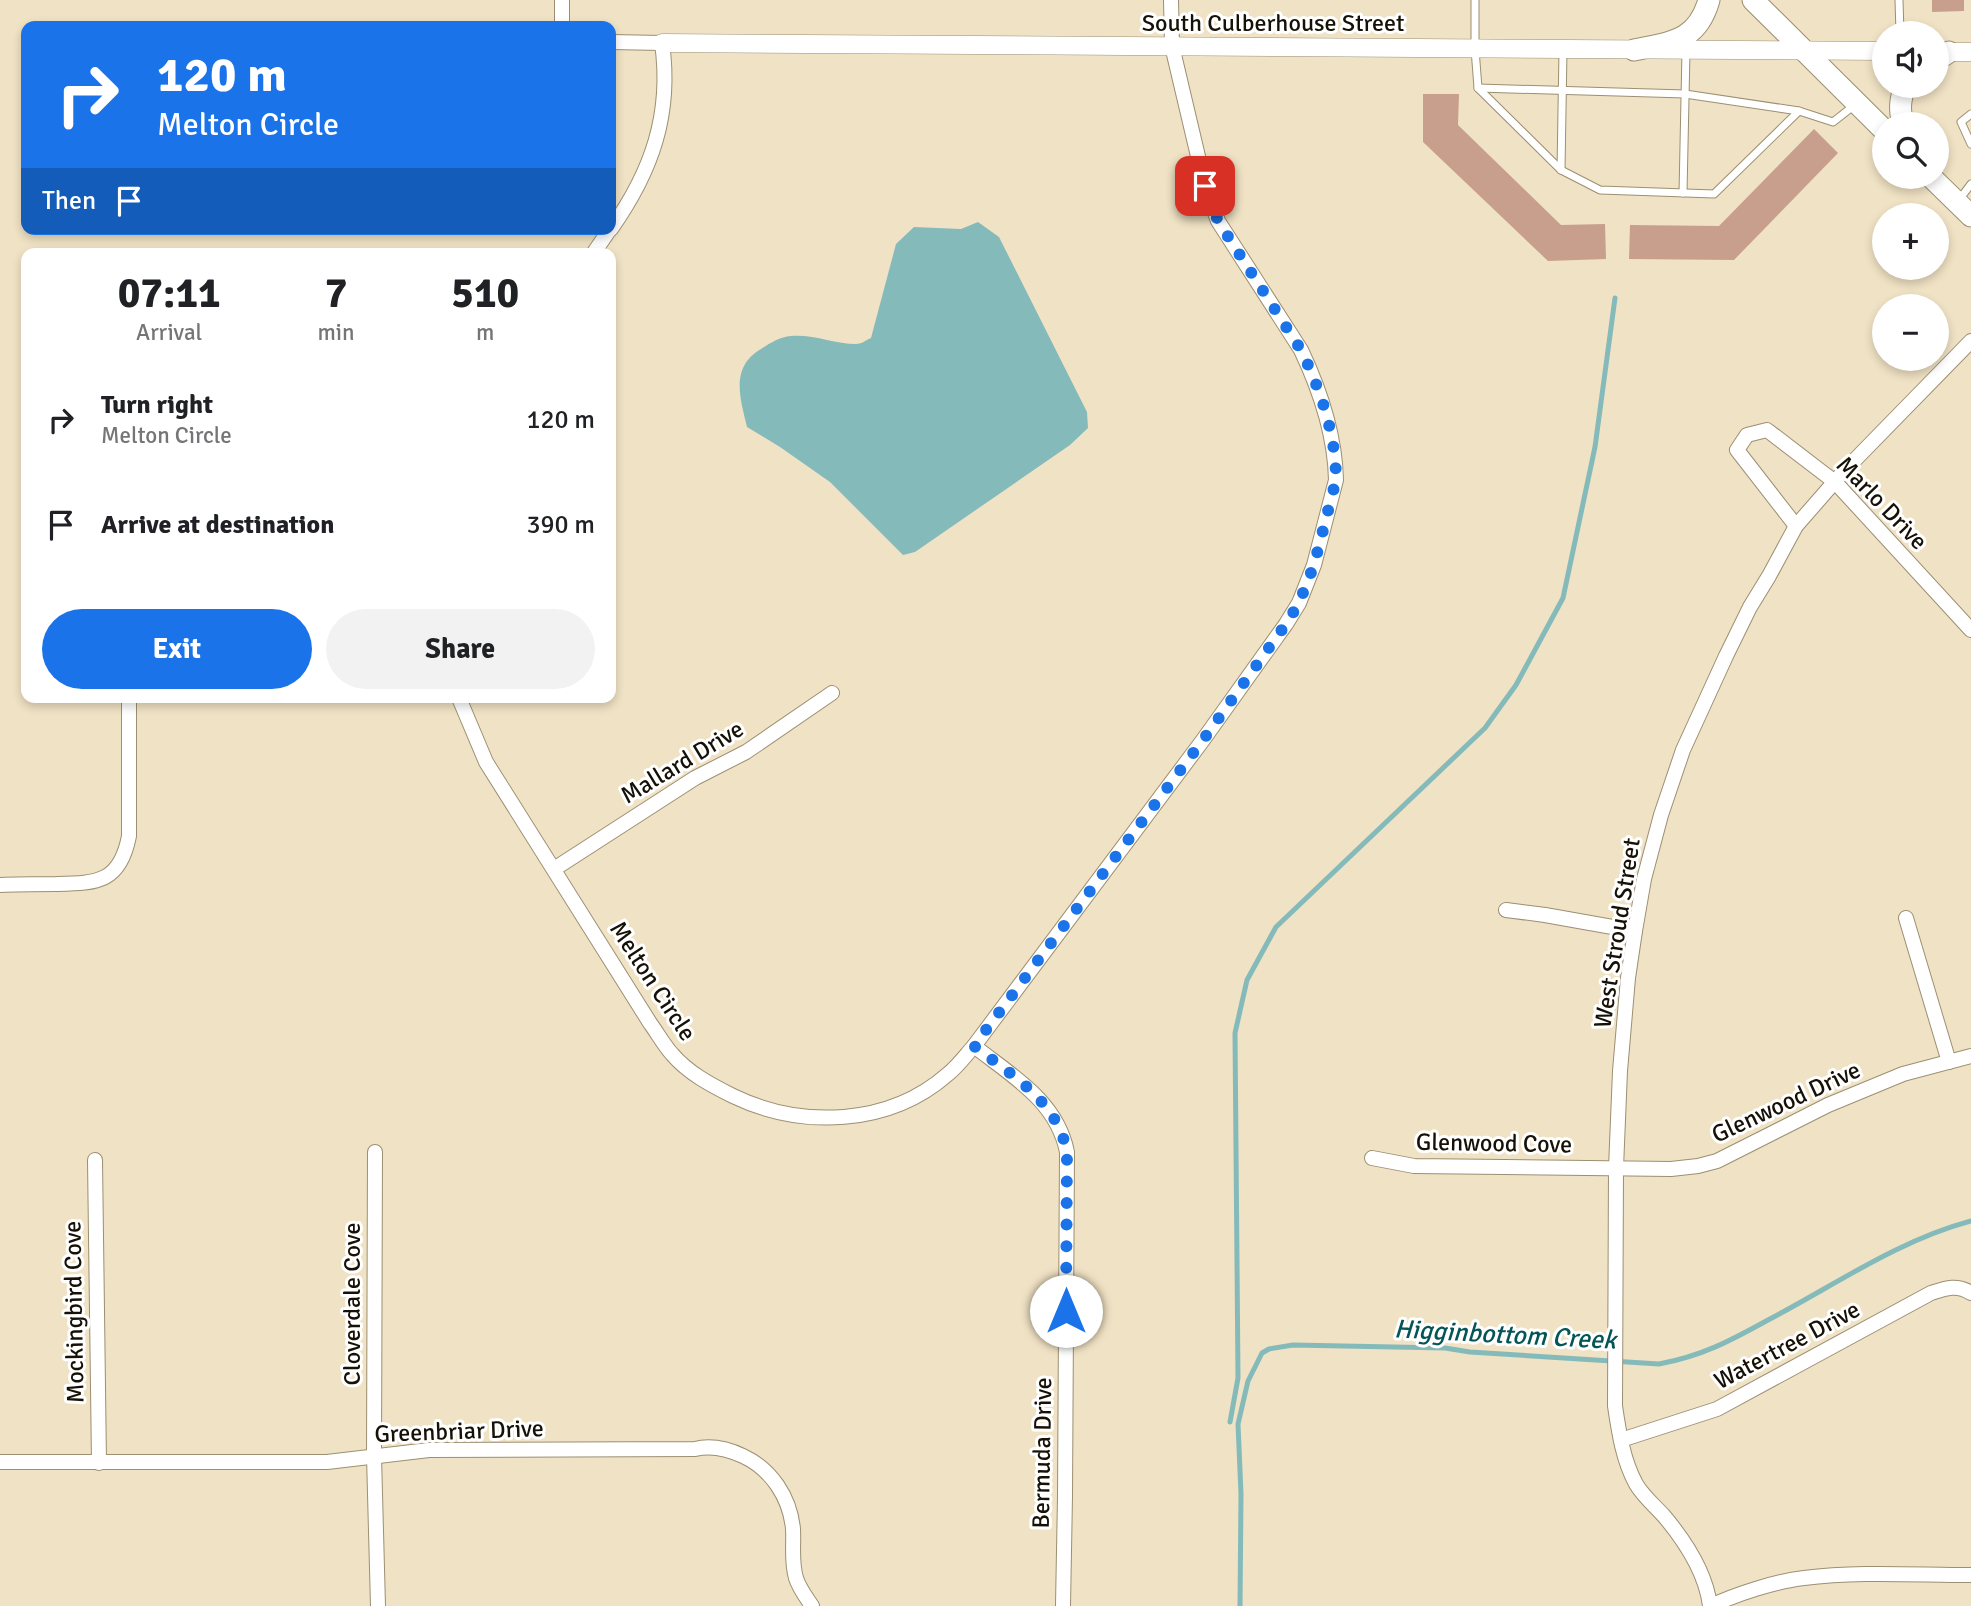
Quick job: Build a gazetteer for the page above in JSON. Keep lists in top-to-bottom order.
{
  "streets": {
    "street": [
      "South Culberhouse Street",
      "Marlo Drive",
      "Mallard Drive",
      "West Stroud Street",
      "Melton Circle",
      "Glenwood Drive",
      "Glenwood Cove",
      "Cloverdale Cove",
      "Mockingbird Cove",
      "Watertree Drive",
      "Greenbriar Drive",
      "Bermuda Drive"
    ]
  },
  "crossings": [
    ["South Culberhouse Street", "Melton Circle"],
    ["Marlo Drive", "West Stroud Street"],
    ["Mallard Drive", "Melton Circle"],
    ["West Stroud Street", "Glenwood Drive"],
    ["West Stroud Street", "Glenwood Cove"],
    ["West Stroud Street", "Watertree Drive"],
    ["Melton Circle", "Bermuda Drive"],
    ["Glenwood Drive", "Glenwood Cove"],
    ["Cloverdale Cove", "Greenbriar Drive"],
    ["Mockingbird Cove", "Greenbriar Drive"]
  ],
  "water": ["Higginbottom Creek"],
  "page": {
    "map_buttons": ["+", "−"],
    "turn": ["120 m", "Melton Circle"],
    "then": "Then",
    "eta": [
      "07:11",
      "Arrival",
      "7",
      "min",
      "510",
      "m"
    ],
    "list": [
      {
        "name": "Turn right",
        "note": "Melton Circle",
        "value": "120 m"
      },
      {
        "name": "Arrive at destination",
        "value": "390 m"
      }
    ],
    "buttons": ["Exit", "Share"]
  }
}
